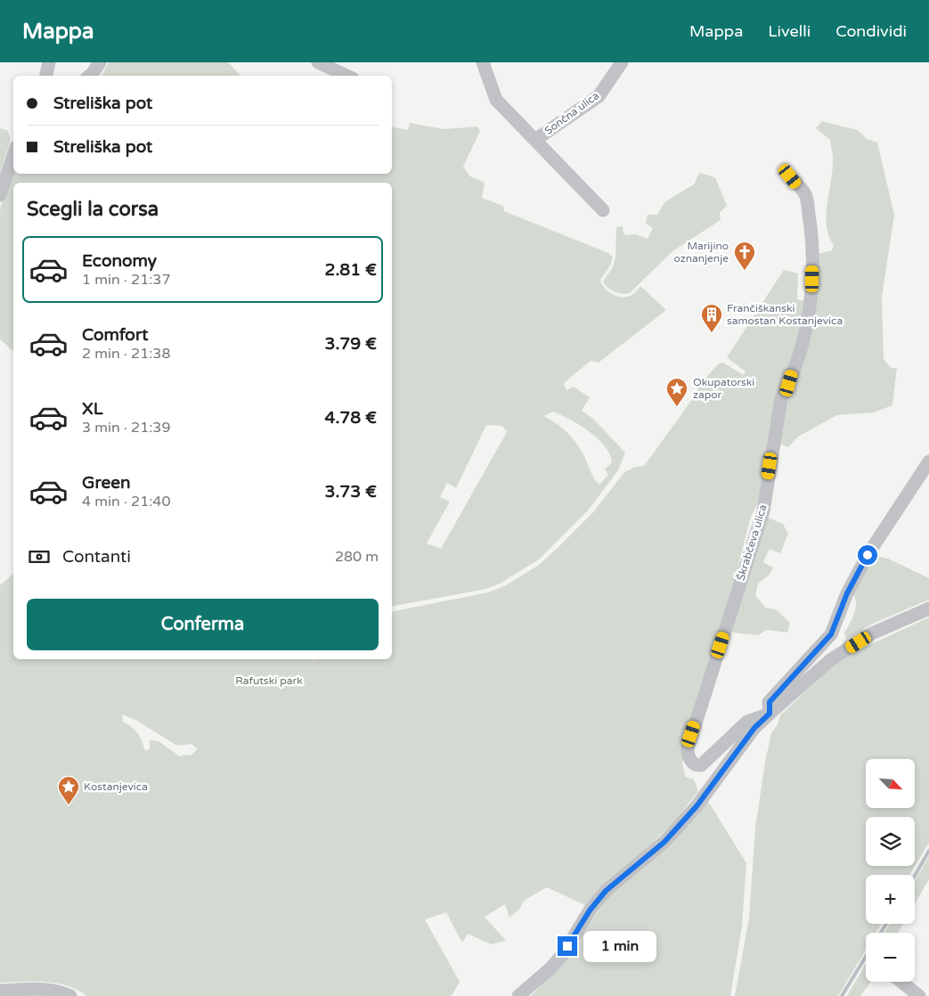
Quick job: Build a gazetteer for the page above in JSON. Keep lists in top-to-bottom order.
{
  "streets": {
    "street": ["Sončna ulica", "Škrabčeva ulica"]
  },
  "parks": ["Rafutski park"],
  "places": {
    "church": ["Marijino oznanjenje"],
    "building": ["Frančiškanski samostan Kostanjevica"],
    "place": ["Okupatorski zapor", "Kostanjevica"]
  },
  "north": "bottom right",
  "page": {
    "header": "Mappa",
    "nav": ["Mappa", "Livelli", "Condividi"],
    "banner": ["Streliška pot", "Streliška pot"],
    "heading": "Scegli la corsa",
    "list": [
      {
        "name": "Economy",
        "note": "1 min · 21:37",
        "value": "2.81 €"
      },
      {
        "name": "Comfort",
        "note": "2 min · 21:38",
        "value": "3.79 €"
      },
      {
        "name": "XL",
        "note": "3 min · 21:39",
        "value": "4.78 €"
      },
      {
        "name": "Green",
        "note": "4 min · 21:40",
        "value": "3.73 €"
      }
    ],
    "pay": ["Contanti", "280 m"],
    "buttons": "Conferma",
    "map_buttons": ["+", "−"],
    "bubble": "1 min"
  }
}
